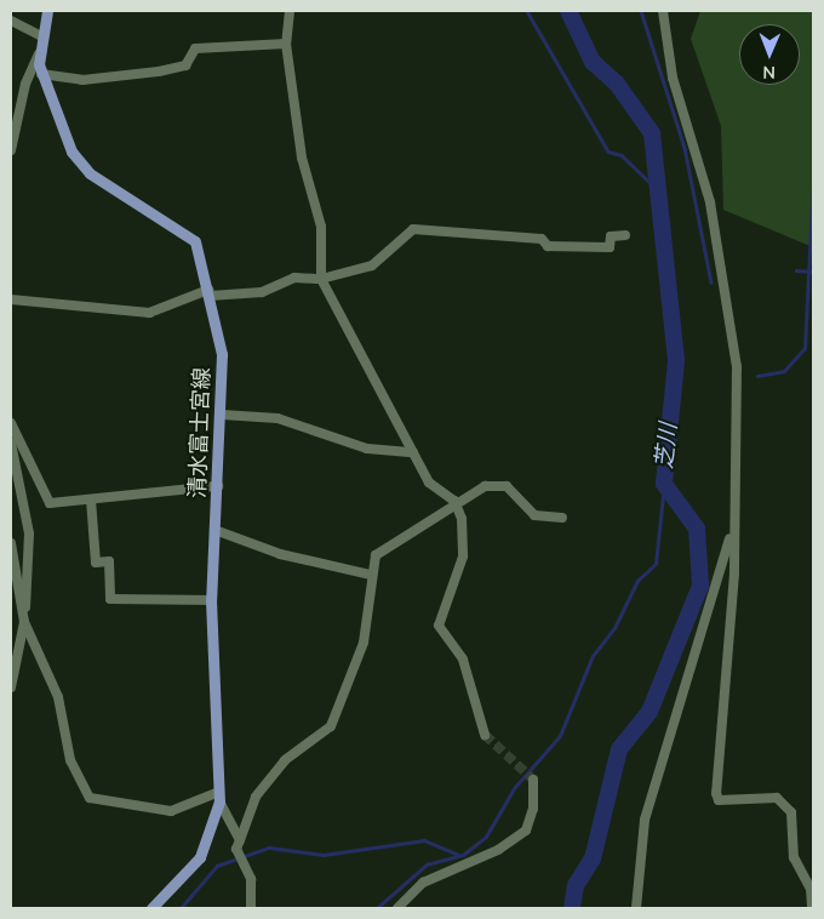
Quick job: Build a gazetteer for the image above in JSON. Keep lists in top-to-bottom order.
{
  "streets": {
    "main road": ["清水富士宮線"]
  },
  "water": ["芝川"],
  "north": "bottom"
}
